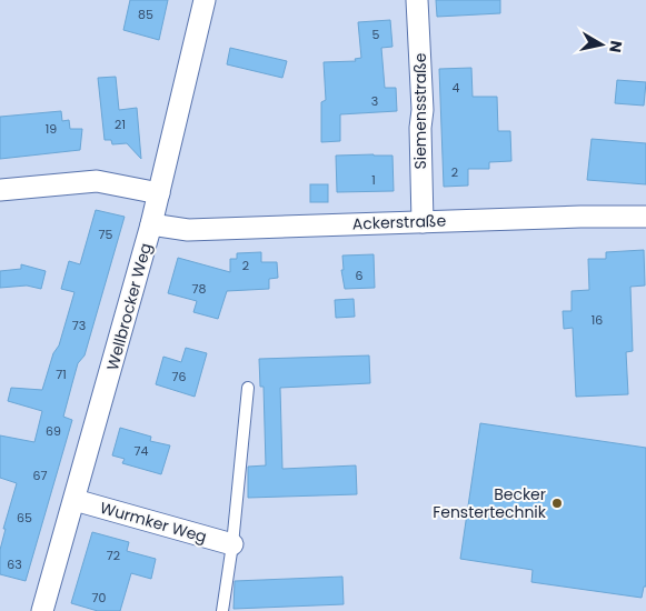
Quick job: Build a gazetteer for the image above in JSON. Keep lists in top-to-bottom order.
{
  "streets": {
    "street": [
      "Siemensstraße",
      "Ackerstraße",
      "Wellbrocker Weg",
      "Wurmker Weg"
    ]
  },
  "crossings": [
    ["Siemensstraße", "Ackerstraße"],
    ["Ackerstraße", "Wellbrocker Weg"],
    ["Wellbrocker Weg", "Wurmker Weg"]
  ],
  "places": ["Becker Fenstertechnik"],
  "house_numbers": [
    "85",
    "5",
    "4",
    "3",
    "21",
    "19",
    "2",
    "1",
    "75",
    "2",
    "6",
    "78",
    "16",
    "73",
    "71",
    "76",
    "69",
    "74",
    "67",
    "65",
    "72",
    "63",
    "70"
  ],
  "north": "right"
}
